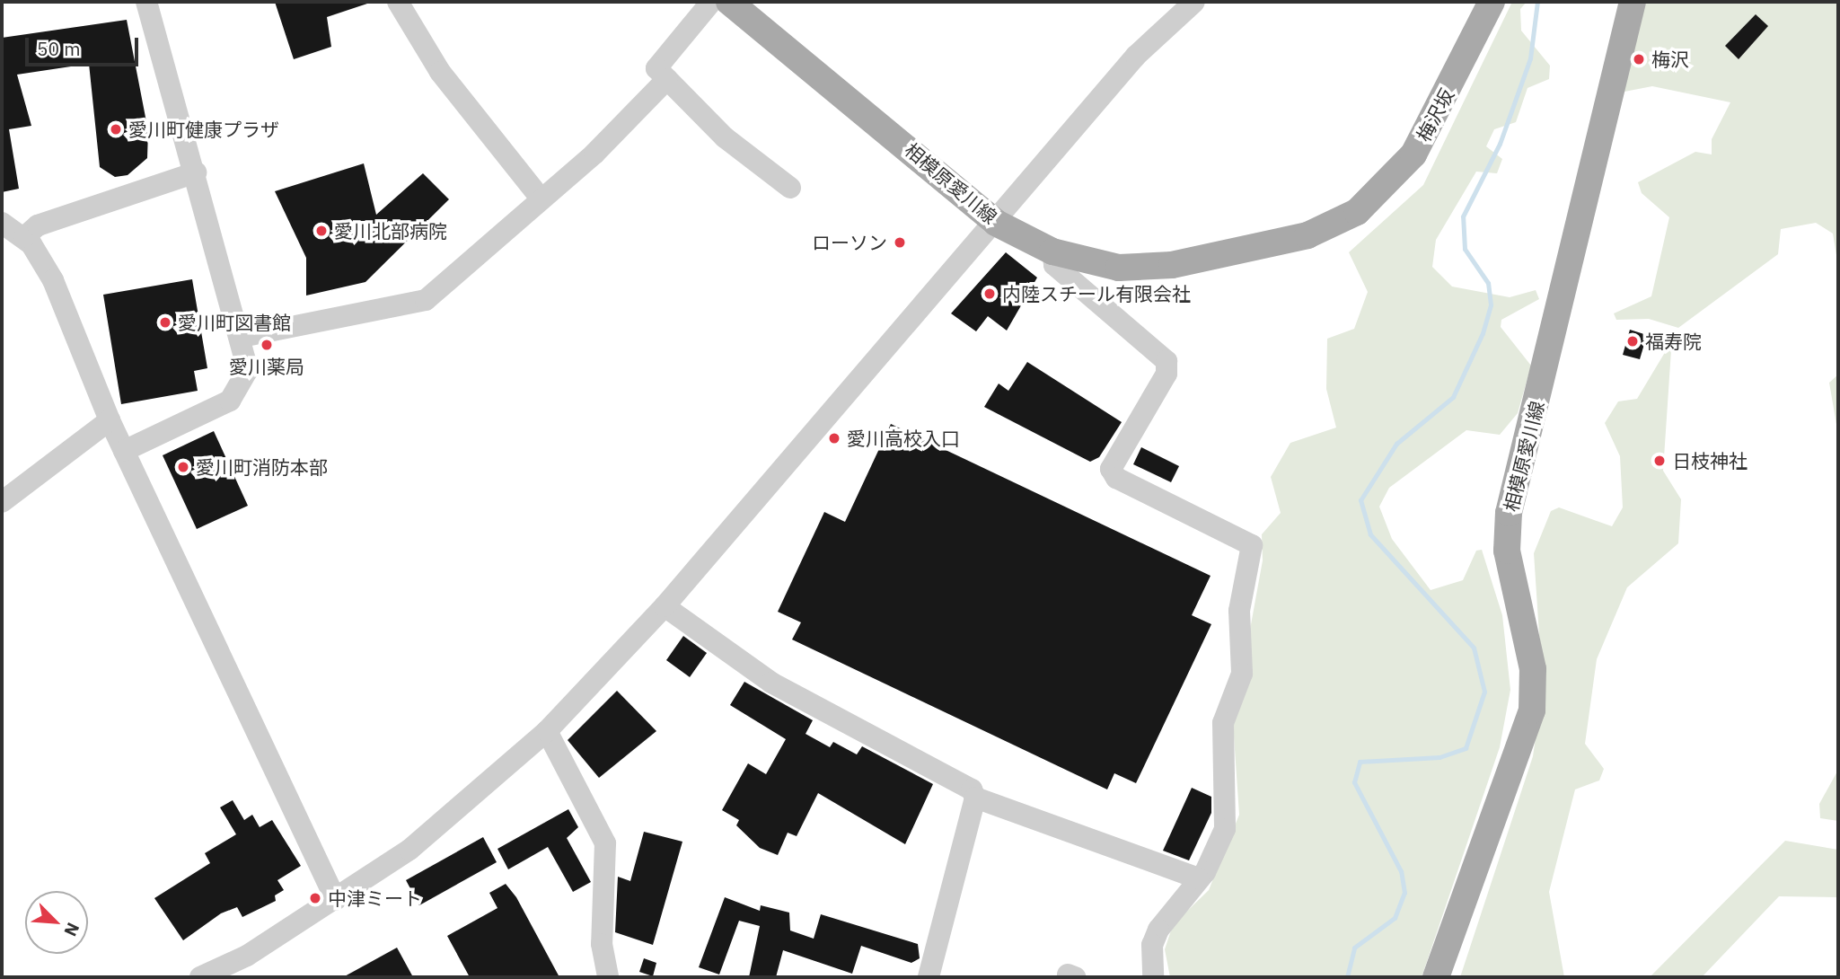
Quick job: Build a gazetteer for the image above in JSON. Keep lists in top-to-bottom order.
{
  "streets": {
    "main road": ["梅沢坂", "相模原愛川線"]
  },
  "crossings": [
    ["梅沢坂", "相模原愛川線"]
  ],
  "places": [
    "梅沢",
    "愛川町健康プラザ",
    "愛川北部病院",
    "ローソン",
    "内陸スチール有限会社",
    "愛川町図書館",
    "福寿院",
    "愛川薬局",
    "愛川高校入口",
    "日枝神社",
    "愛川町消防本部",
    "中津ミート"
  ],
  "scale_bar": "50 m",
  "north": "bottom right"
}
